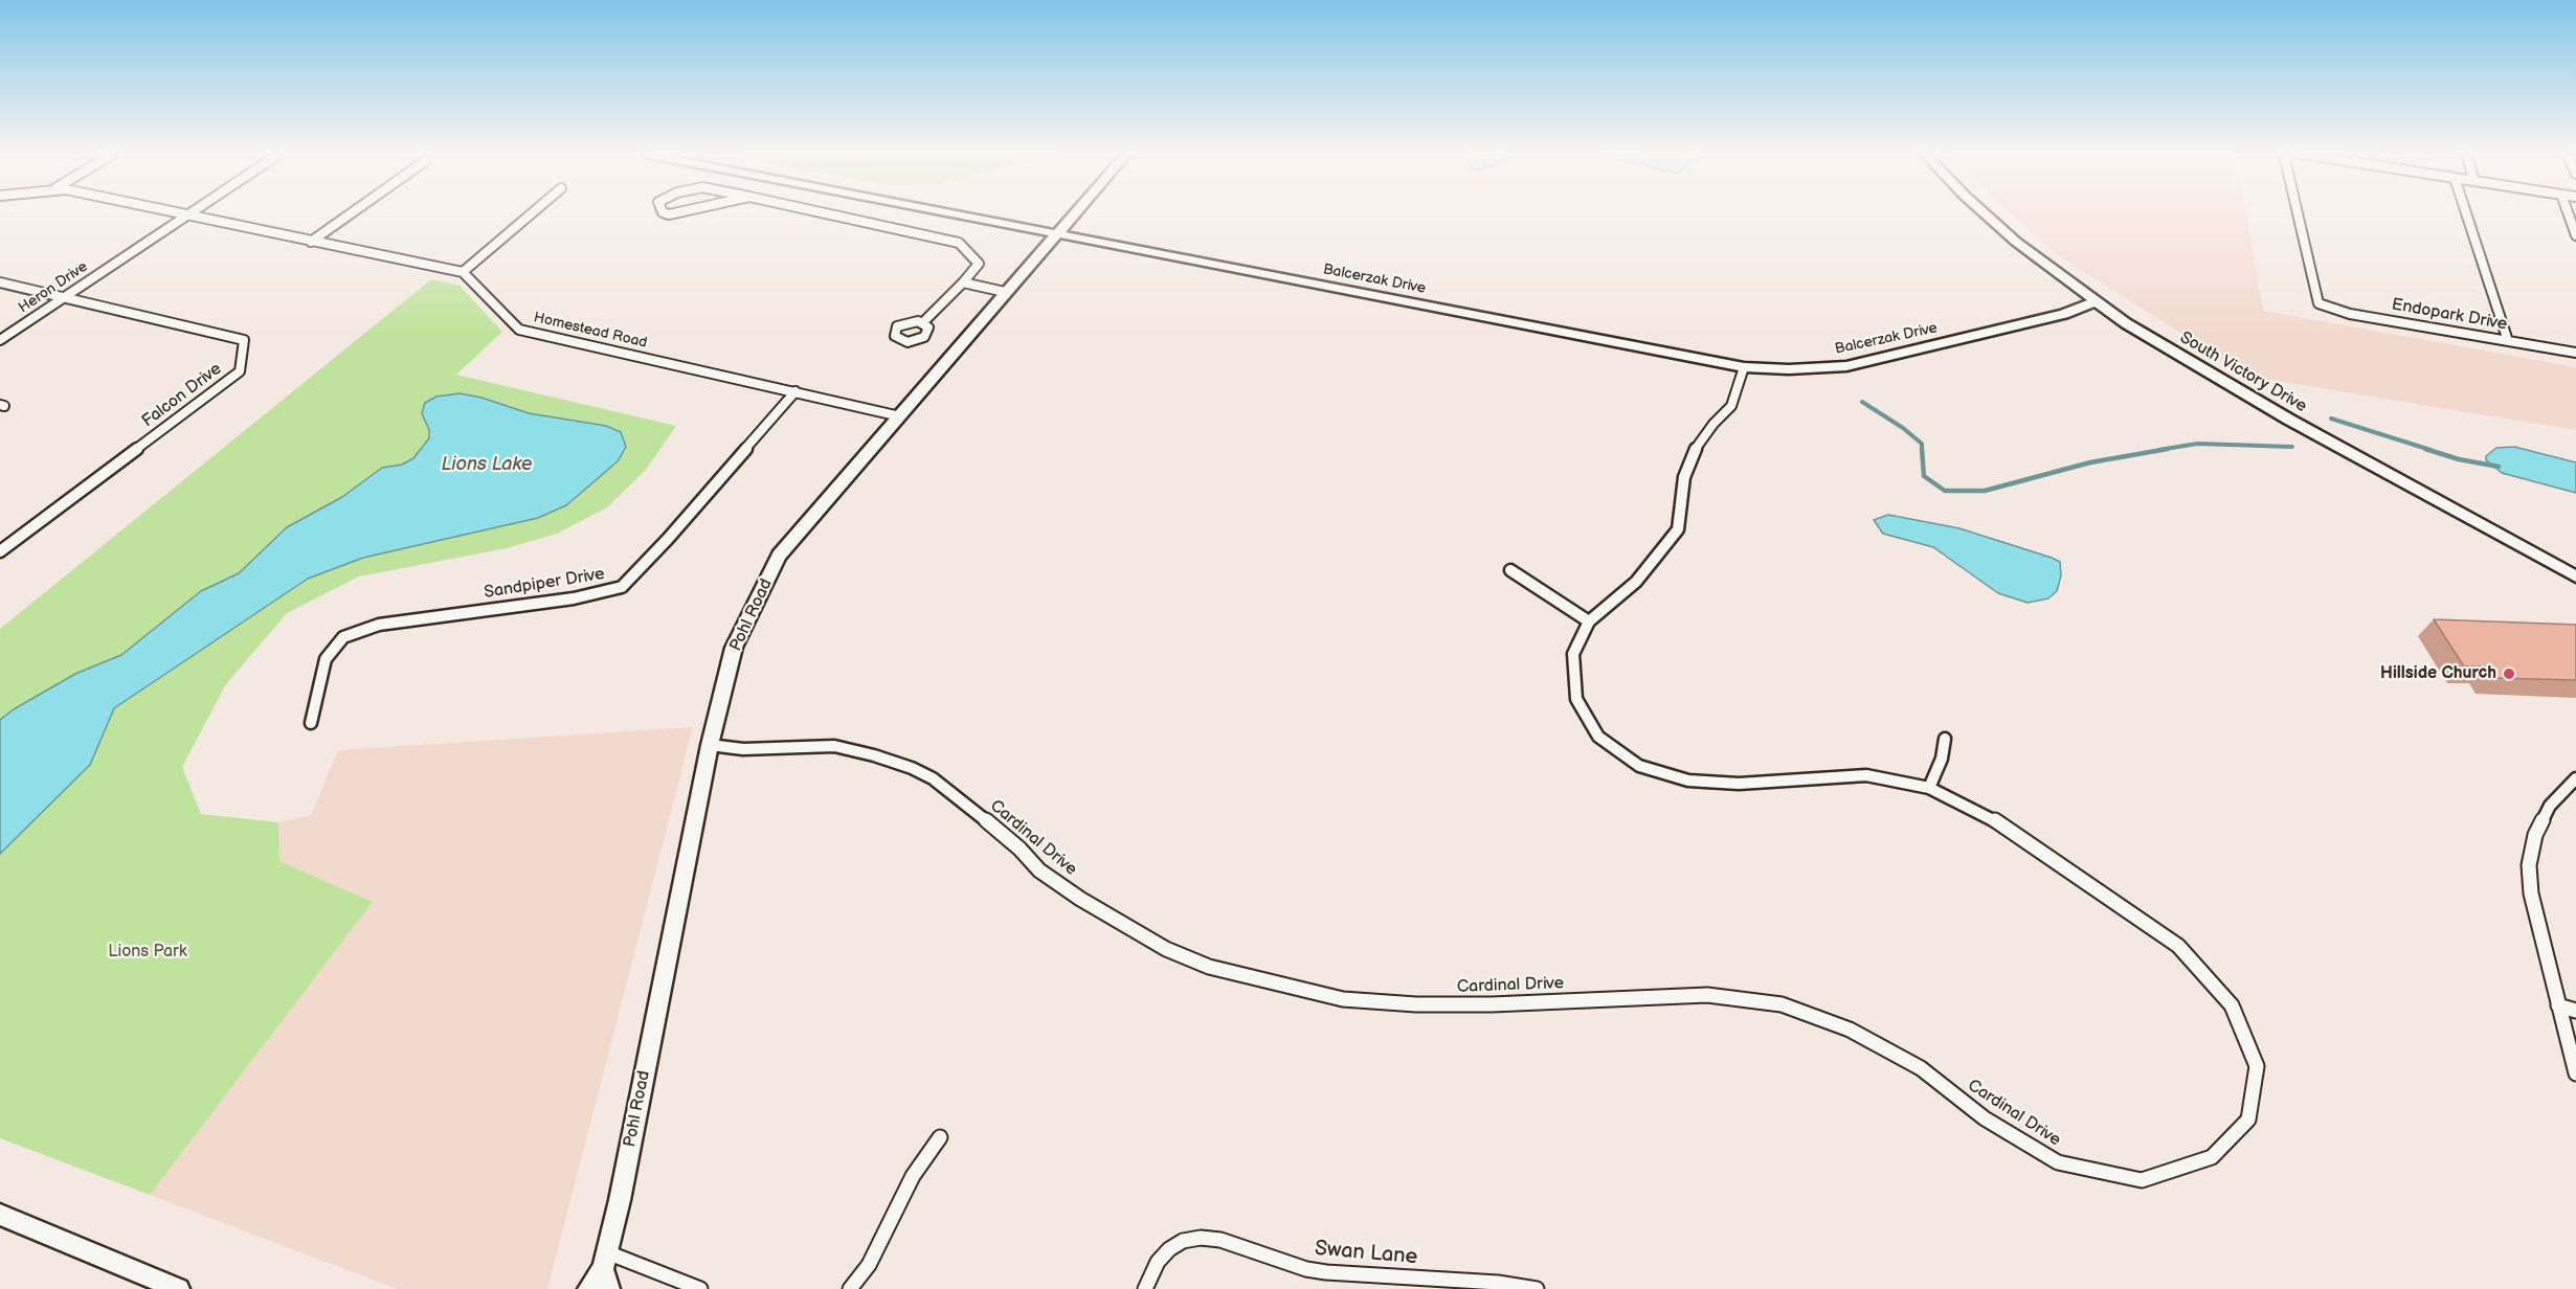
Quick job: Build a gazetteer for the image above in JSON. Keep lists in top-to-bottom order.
{
  "streets": {
    "street": [
      "Balcerzak Drive",
      "Heron Drive",
      "Endopark Drive",
      "Homestead Road",
      "South Victory Drive",
      "Falcon Drive",
      "Sandpiper Drive",
      "Pohl Road",
      "Cardinal Drive",
      "Swan Lane"
    ]
  },
  "crossings": [
    ["Balcerzak Drive", "South Victory Drive"],
    ["Balcerzak Drive", "Pohl Road"],
    ["Balcerzak Drive", "Cardinal Drive"],
    ["Heron Drive", "Falcon Drive"],
    ["Homestead Road", "Sandpiper Drive"],
    ["Homestead Road", "Pohl Road"],
    ["Pohl Road", "Cardinal Drive"]
  ],
  "water": ["Lions Lake"],
  "parks": ["Lions Park"],
  "places": ["Hillside Church"]
}
